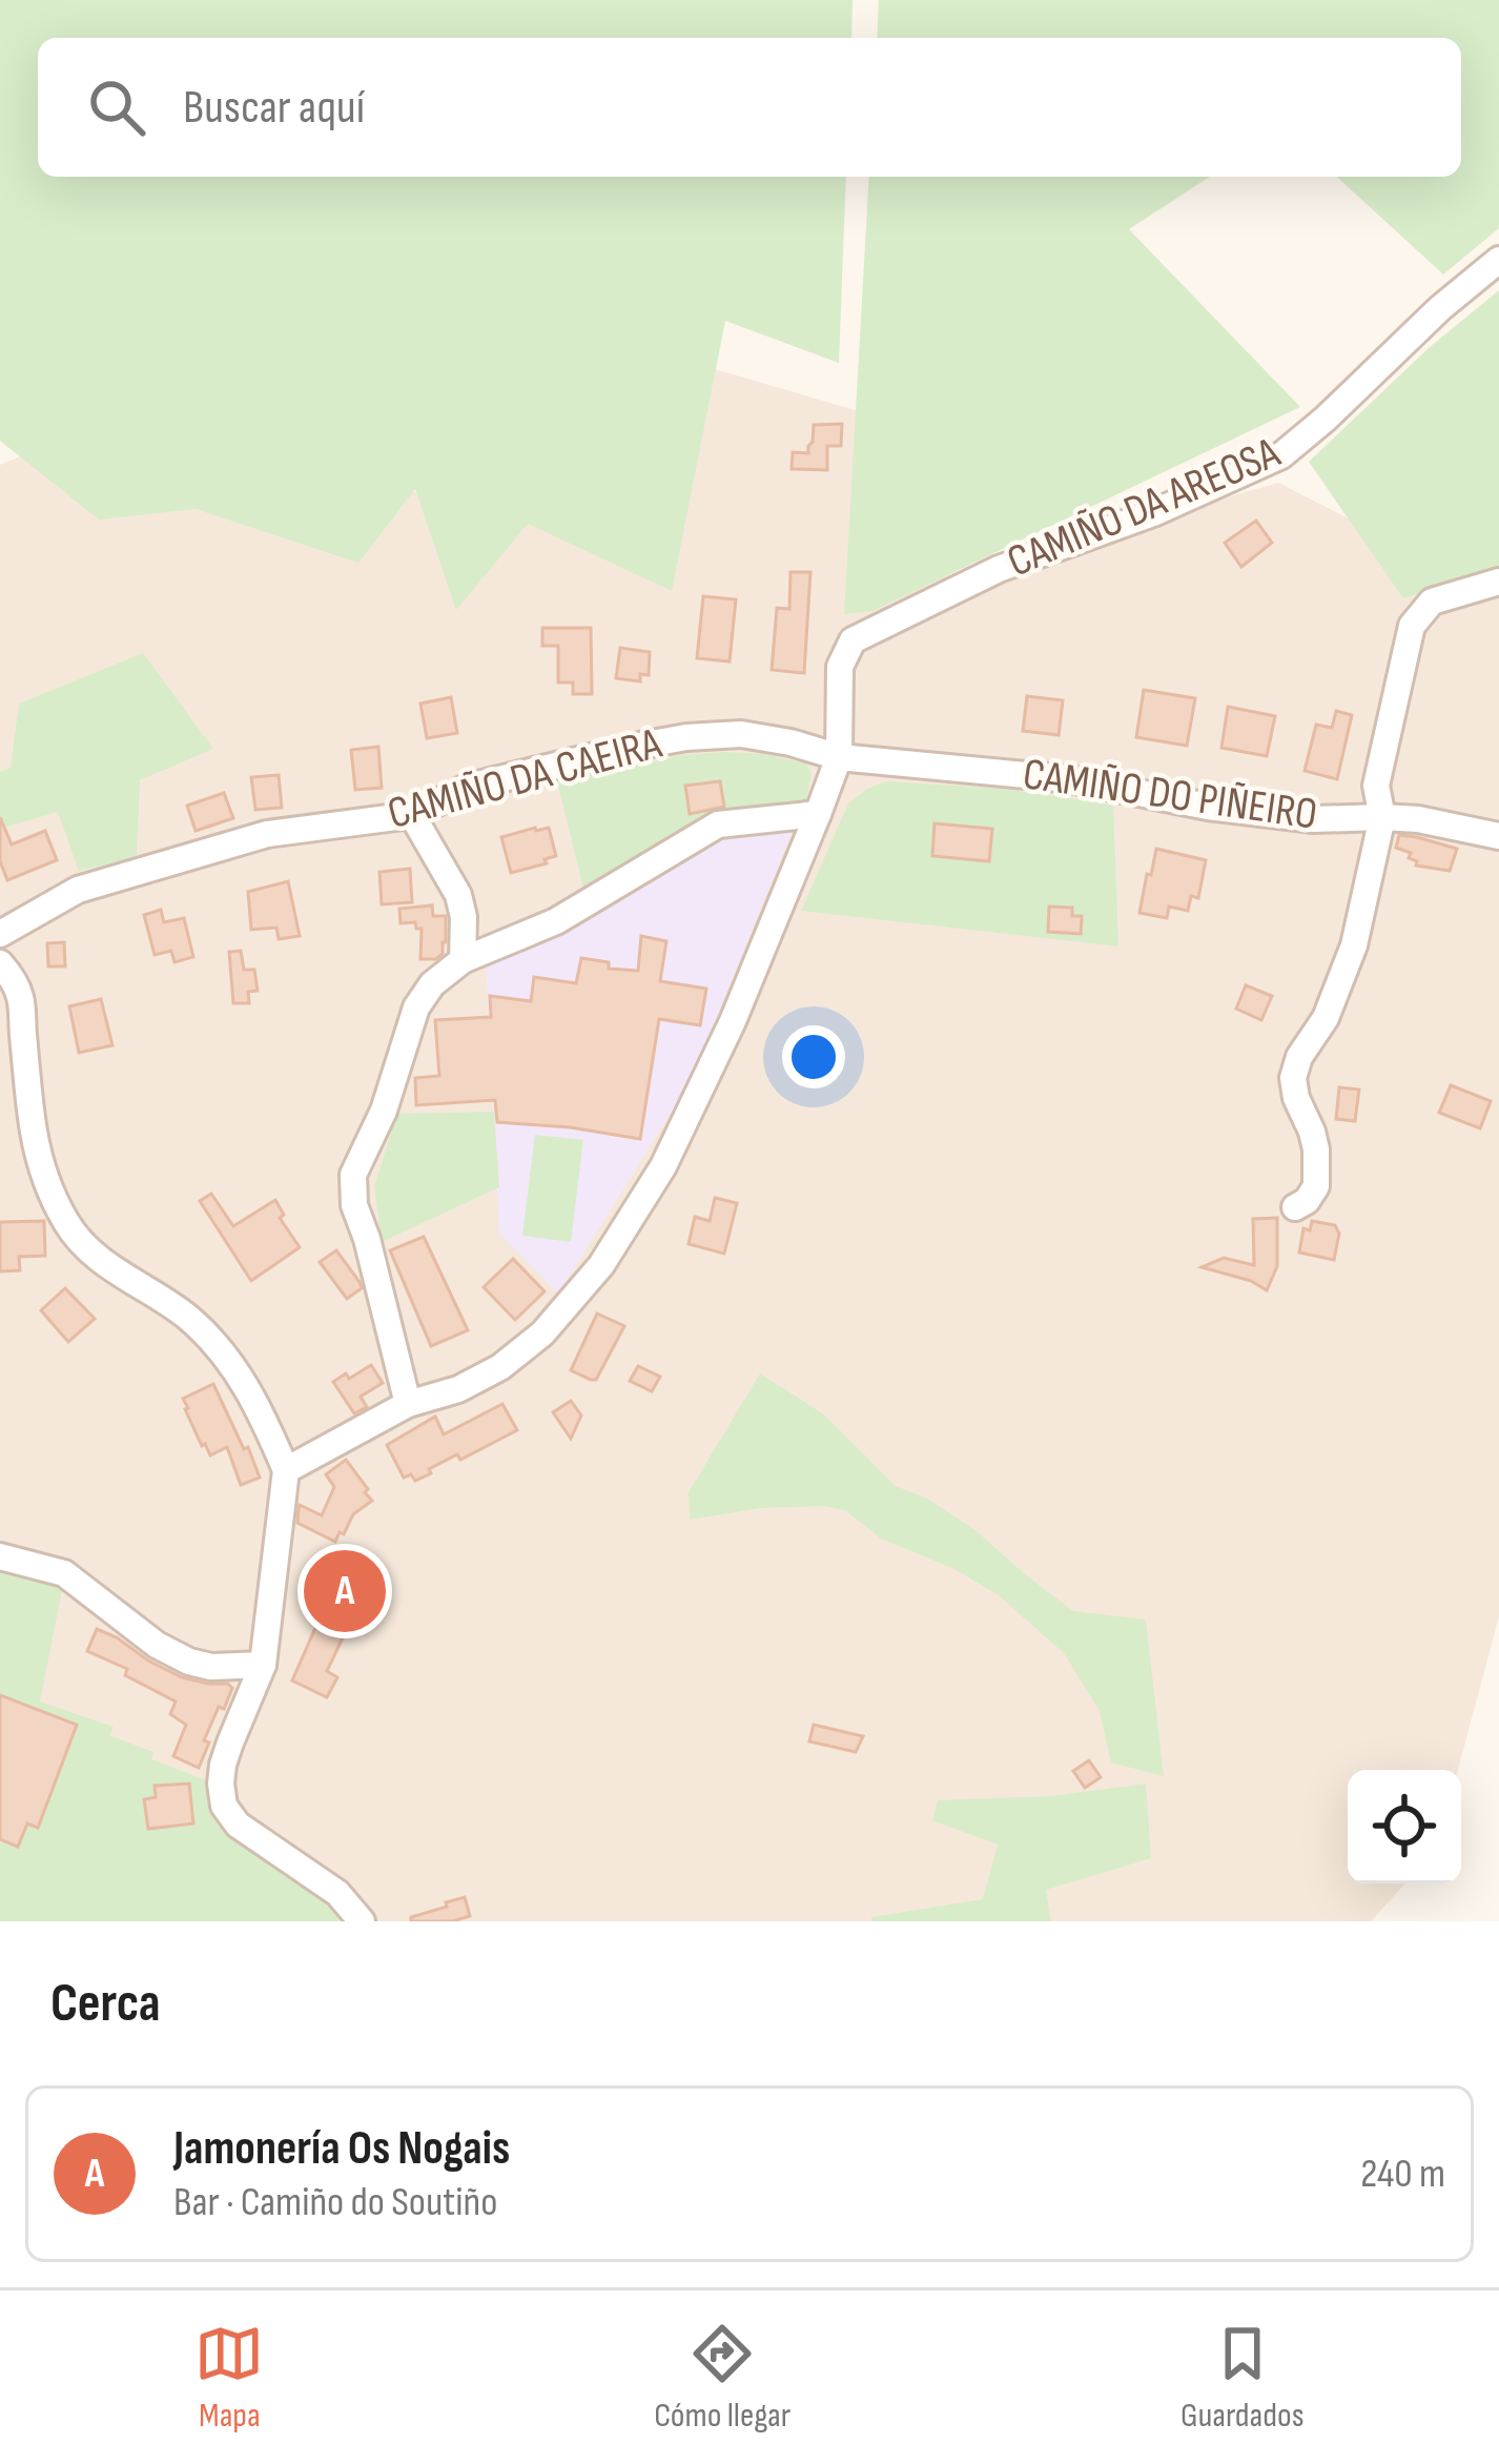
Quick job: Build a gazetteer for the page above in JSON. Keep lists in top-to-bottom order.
{
  "streets": {
    "street": ["CAMIÑO DA AREOSA", "CAMIÑO DA CAEIRA", "CAMIÑO DO PIÑEIRO"]
  },
  "crossings": [
    ["CAMIÑO DA AREOSA", "CAMIÑO DA CAEIRA"],
    ["CAMIÑO DA AREOSA", "CAMIÑO DO PIÑEIRO"],
    ["CAMIÑO DA CAEIRA", "CAMIÑO DO PIÑEIRO"]
  ],
  "page": {
    "search": "Buscar aquí",
    "pins": "A",
    "heading": "Cerca",
    "list": [
      {
        "mark": "A",
        "name": "Jamonería Os Nogais",
        "note": "Bar · Camiño do Soutiño",
        "value": "240 m"
      }
    ],
    "nav": ["Mapa", "Cómo llegar", "Guardados"]
  }
}
